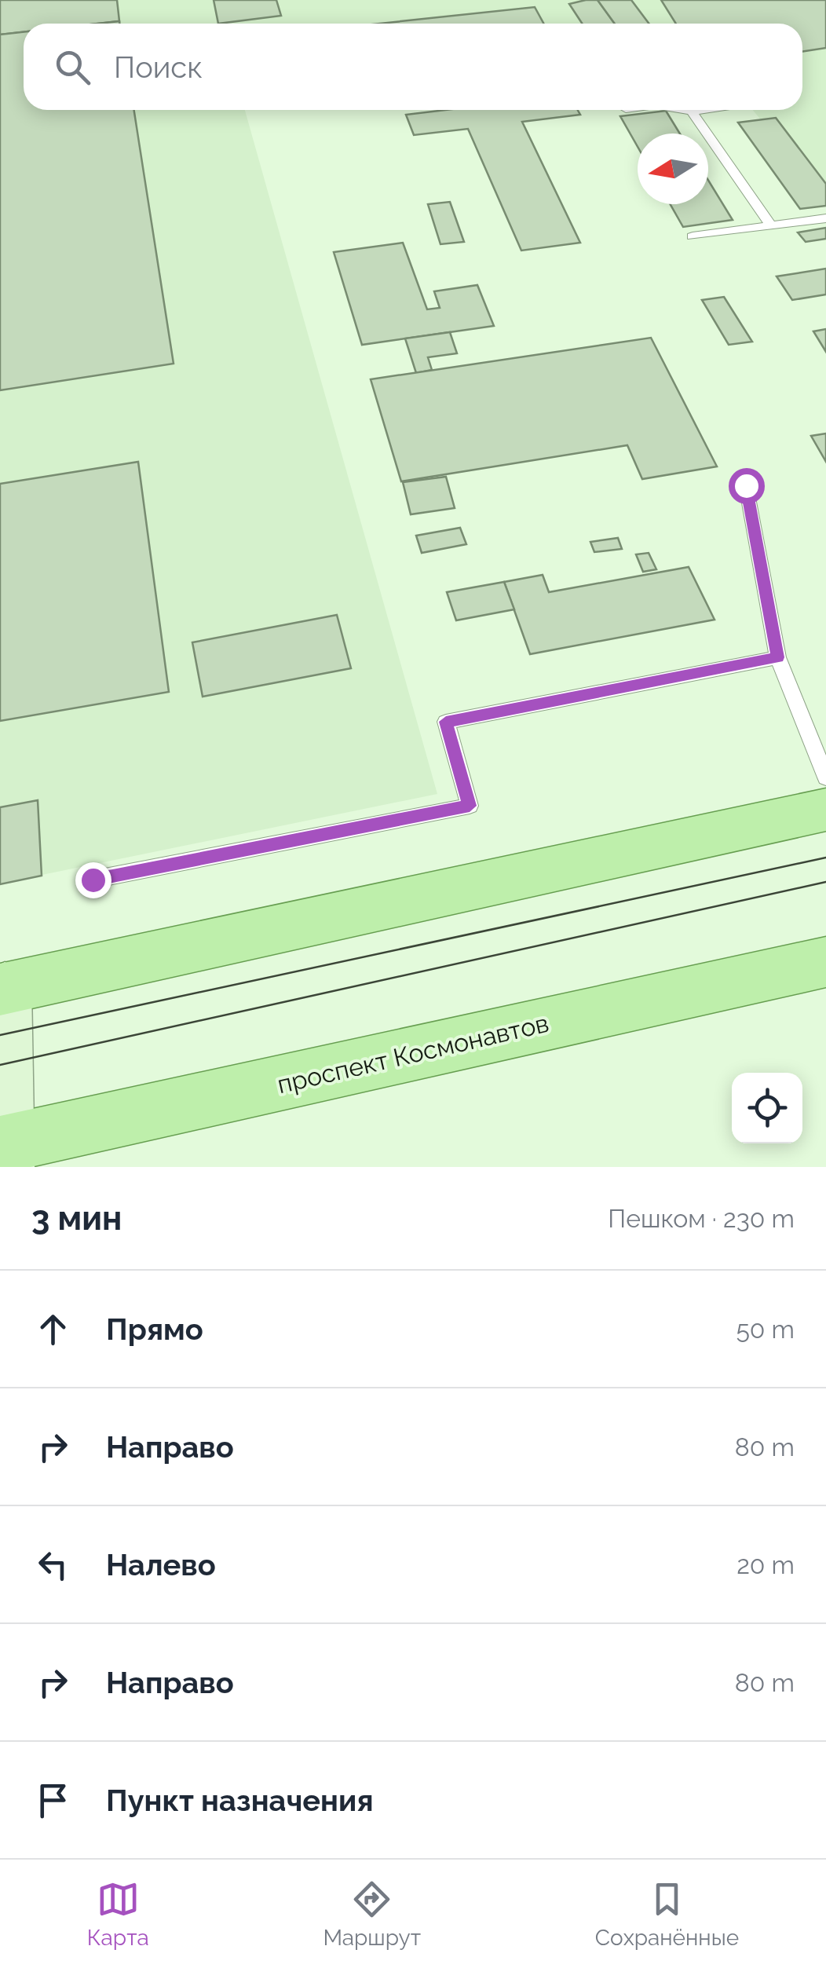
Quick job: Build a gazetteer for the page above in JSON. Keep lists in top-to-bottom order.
{
  "streets": {
    "main road": ["проспект Космонавтов"]
  },
  "north": "left",
  "page": {
    "search": "Поиск",
    "heading": ["3 мин", "Пешком · 230 m"],
    "list": [
      ["Прямо", "50 m"],
      ["Направо", "80 m"],
      ["Налево", "20 m"],
      ["Направо", "80 m"],
      "Пункт назначения"
    ],
    "nav": ["Карта", "Маршрут", "Сохранённые"]
  }
}
